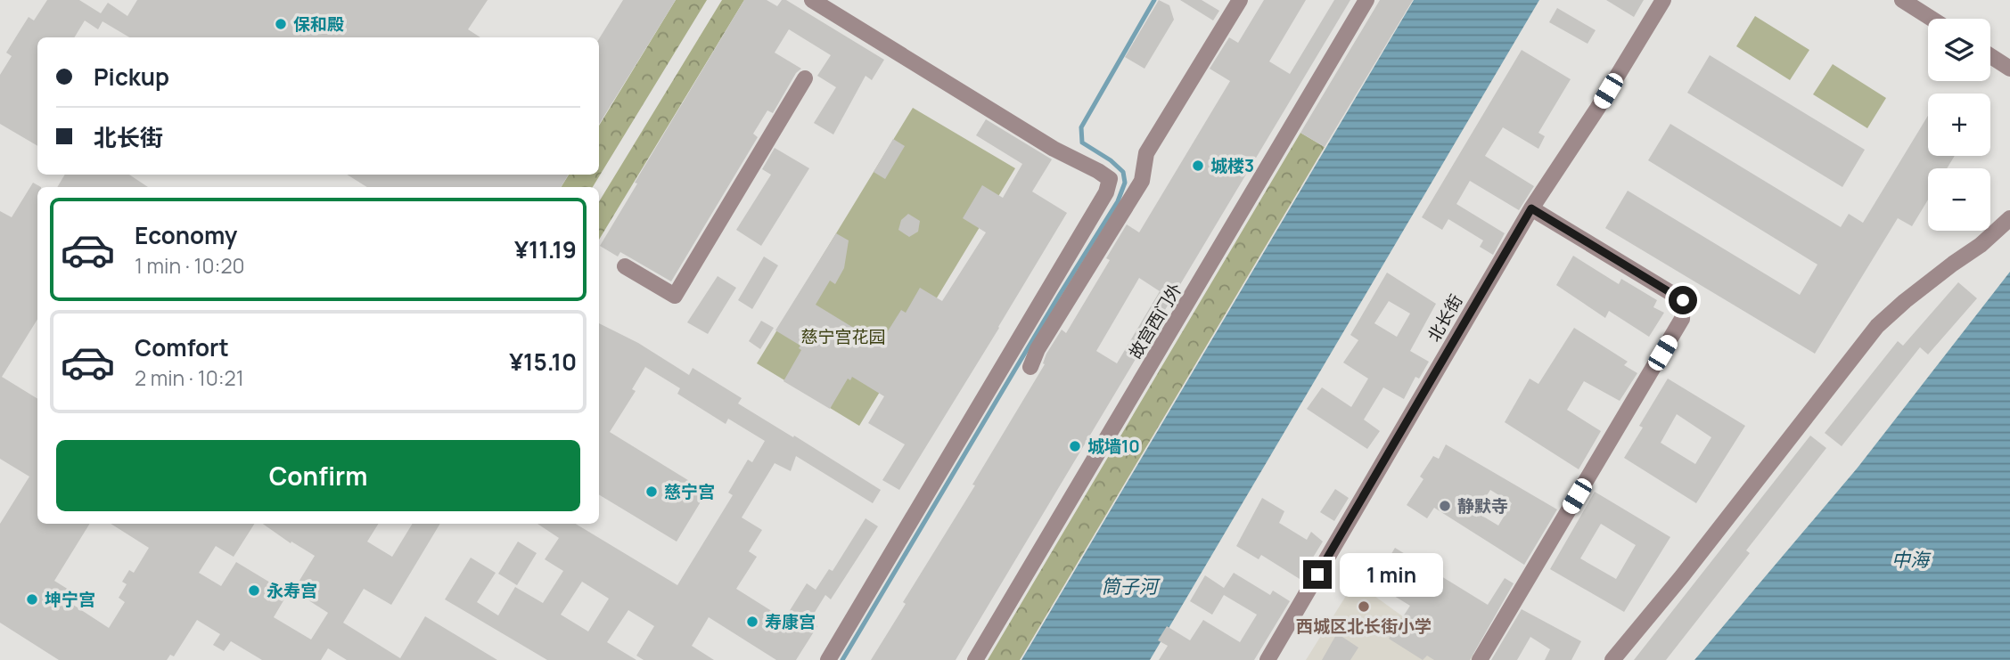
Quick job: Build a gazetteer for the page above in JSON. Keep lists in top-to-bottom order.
{
  "streets": {
    "street": ["北长街", "故宫西门外"]
  },
  "water": ["中海", "筒子河"],
  "parks": ["慈宁宫花园"],
  "places": [
    "保和殿",
    "城楼3",
    "城墙10",
    "慈宁宫",
    "静默寺",
    "永寿宫",
    "坤宁宫",
    "西城区北长街小学",
    "寿康宫"
  ],
  "page": {
    "map_buttons": ["+", "−"],
    "banner": ["Pickup", "北长街"],
    "list": [
      {
        "name": "Economy",
        "note": "1 min · 10:20",
        "value": "¥11.19"
      },
      {
        "name": "Comfort",
        "note": "2 min · 10:21",
        "value": "¥15.10"
      }
    ],
    "buttons": "Confirm",
    "bubble": "1 min"
  }
}
